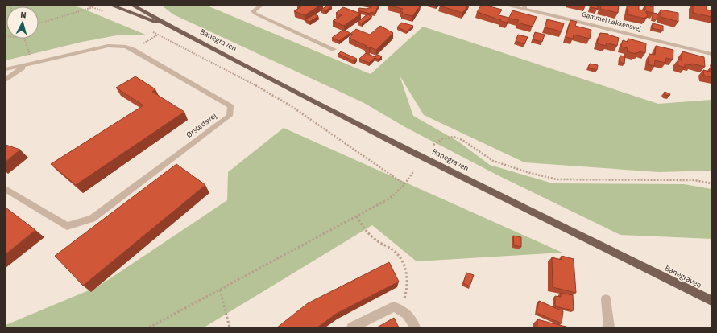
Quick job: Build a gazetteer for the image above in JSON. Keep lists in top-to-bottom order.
{
  "streets": {
    "main road": ["Banegraven"],
    "street": ["Gammel Løkkensvej", "Ørstedsvej"]
  },
  "north": "top"
}
